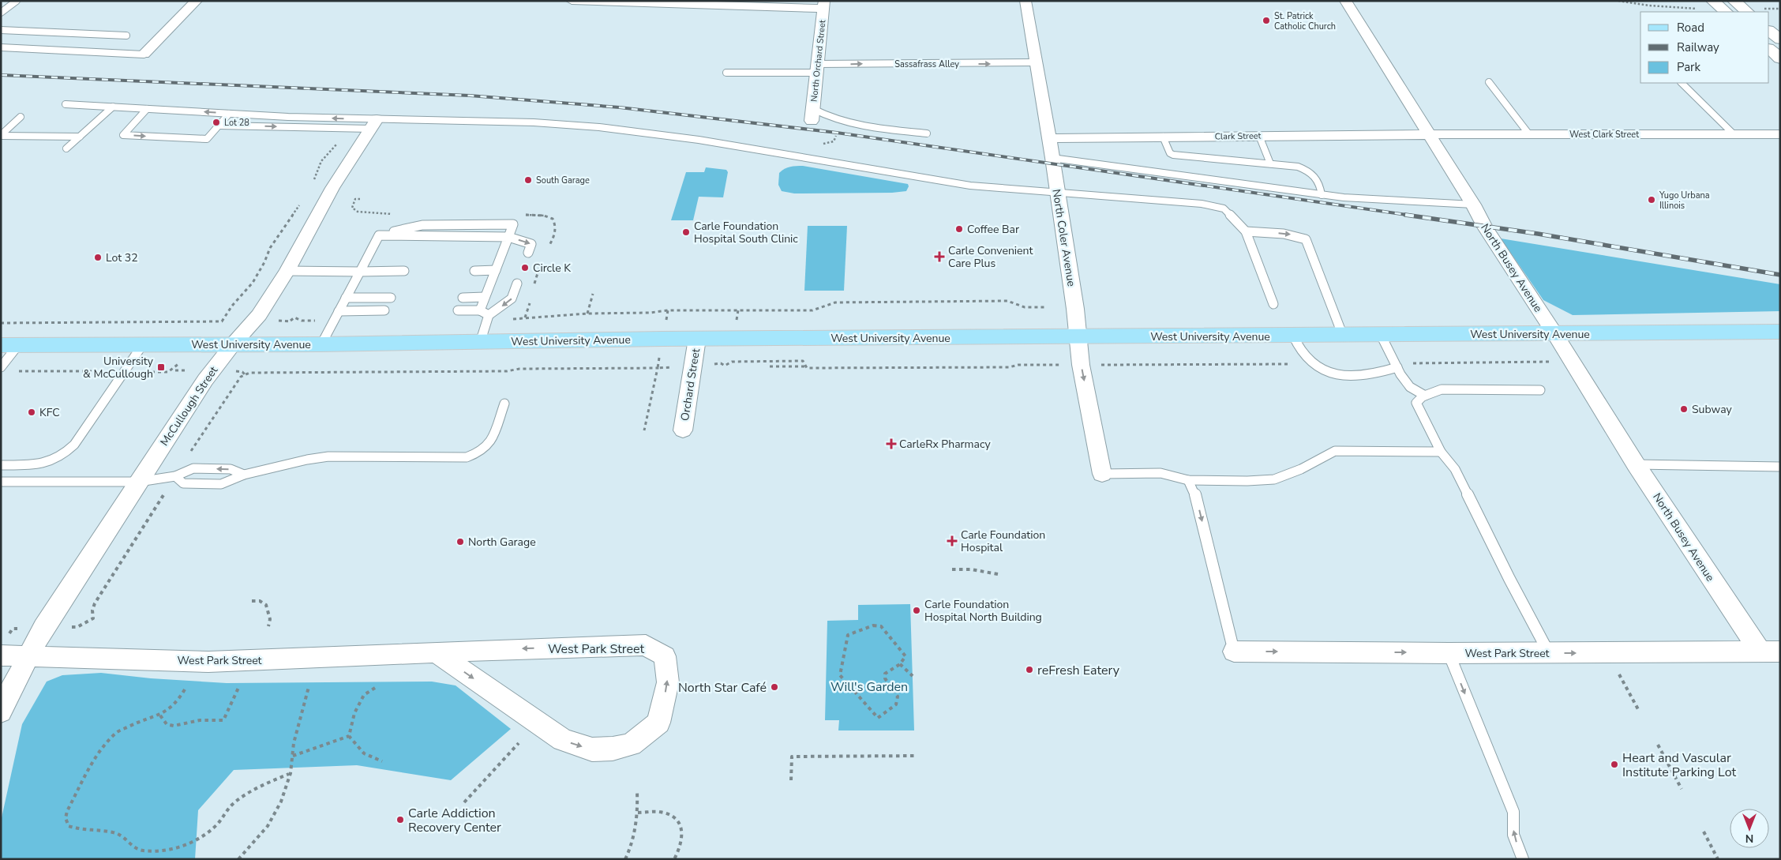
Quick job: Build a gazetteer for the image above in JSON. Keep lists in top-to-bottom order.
{
  "streets": {
    "main road": ["West University Avenue"],
    "street": [
      "North Orchard Street",
      "West Clark Street",
      "Clark Street",
      "North Coler Avenue",
      "North Busey Avenue",
      "Orchard Street",
      "McCullough Street",
      "West Park Street"
    ],
    "lane": ["Sassafrass Alley"]
  },
  "crossings": [
    ["North Orchard Street", "Sassafrass Alley"],
    ["Sassafrass Alley", "North Coler Avenue"],
    ["West Clark Street", "Clark Street"],
    ["West Clark Street", "North Busey Avenue"],
    ["Clark Street", "North Coler Avenue"],
    ["Clark Street", "North Busey Avenue"],
    ["North Coler Avenue", "West University Avenue"],
    ["North Busey Avenue", "West University Avenue"],
    ["North Busey Avenue", "West Park Street"],
    ["West University Avenue", "Orchard Street"],
    ["West University Avenue", "McCullough Street"],
    ["McCullough Street", "West Park Street"]
  ],
  "parks": ["Will's Garden"],
  "places": {
    "other": [
      "St. Patrick Catholic Church",
      "Lot 28",
      "South Garage",
      "Yugo Urbana Illinois",
      "Coffee Bar",
      "Carle Foundation Hospital South Clinic",
      "Lot 32",
      "Circle K",
      "Subway",
      "KFC",
      "North Garage",
      "Carle Foundation Hospital North Building",
      "reFresh Eatery",
      "North Star Café",
      "Heart and Vascular Institute Parking Lot",
      "Carle Addiction Recovery Center"
    ],
    "health": ["Carle Convenient Care Plus", "CarleRx Pharmacy", "Carle Foundation Hospital"],
    "transit": ["University & McCullough"]
  },
  "legend": ["Road", "Railway", "Park"],
  "north": "bottom"
}
